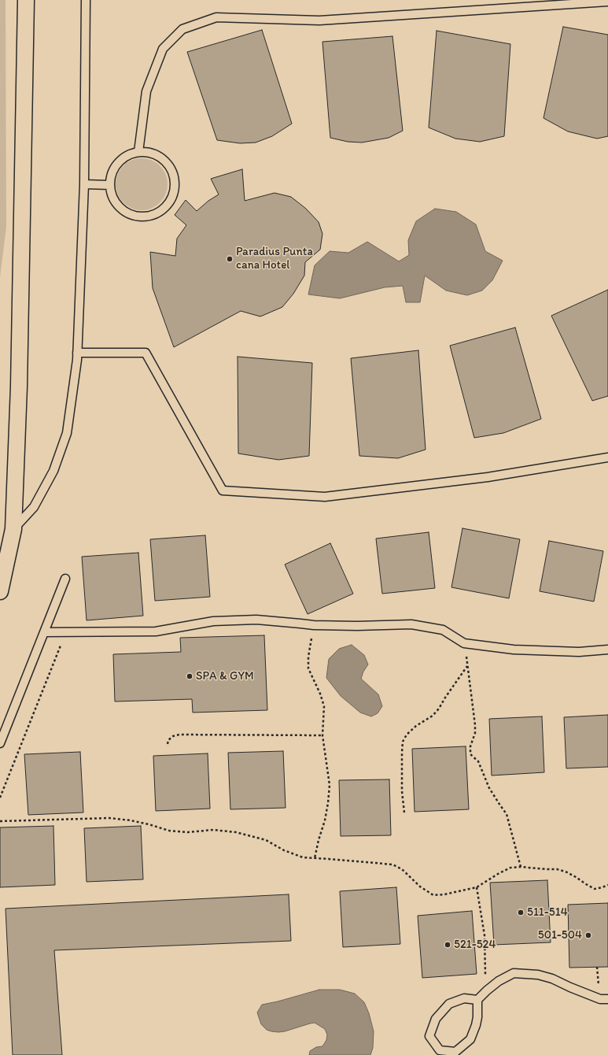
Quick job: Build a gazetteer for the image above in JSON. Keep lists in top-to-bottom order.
{
  "places": [
    "Paradius Punta cana Hotel",
    "SPA & GYM",
    "511-514",
    "501-504",
    "521-524"
  ]
}
